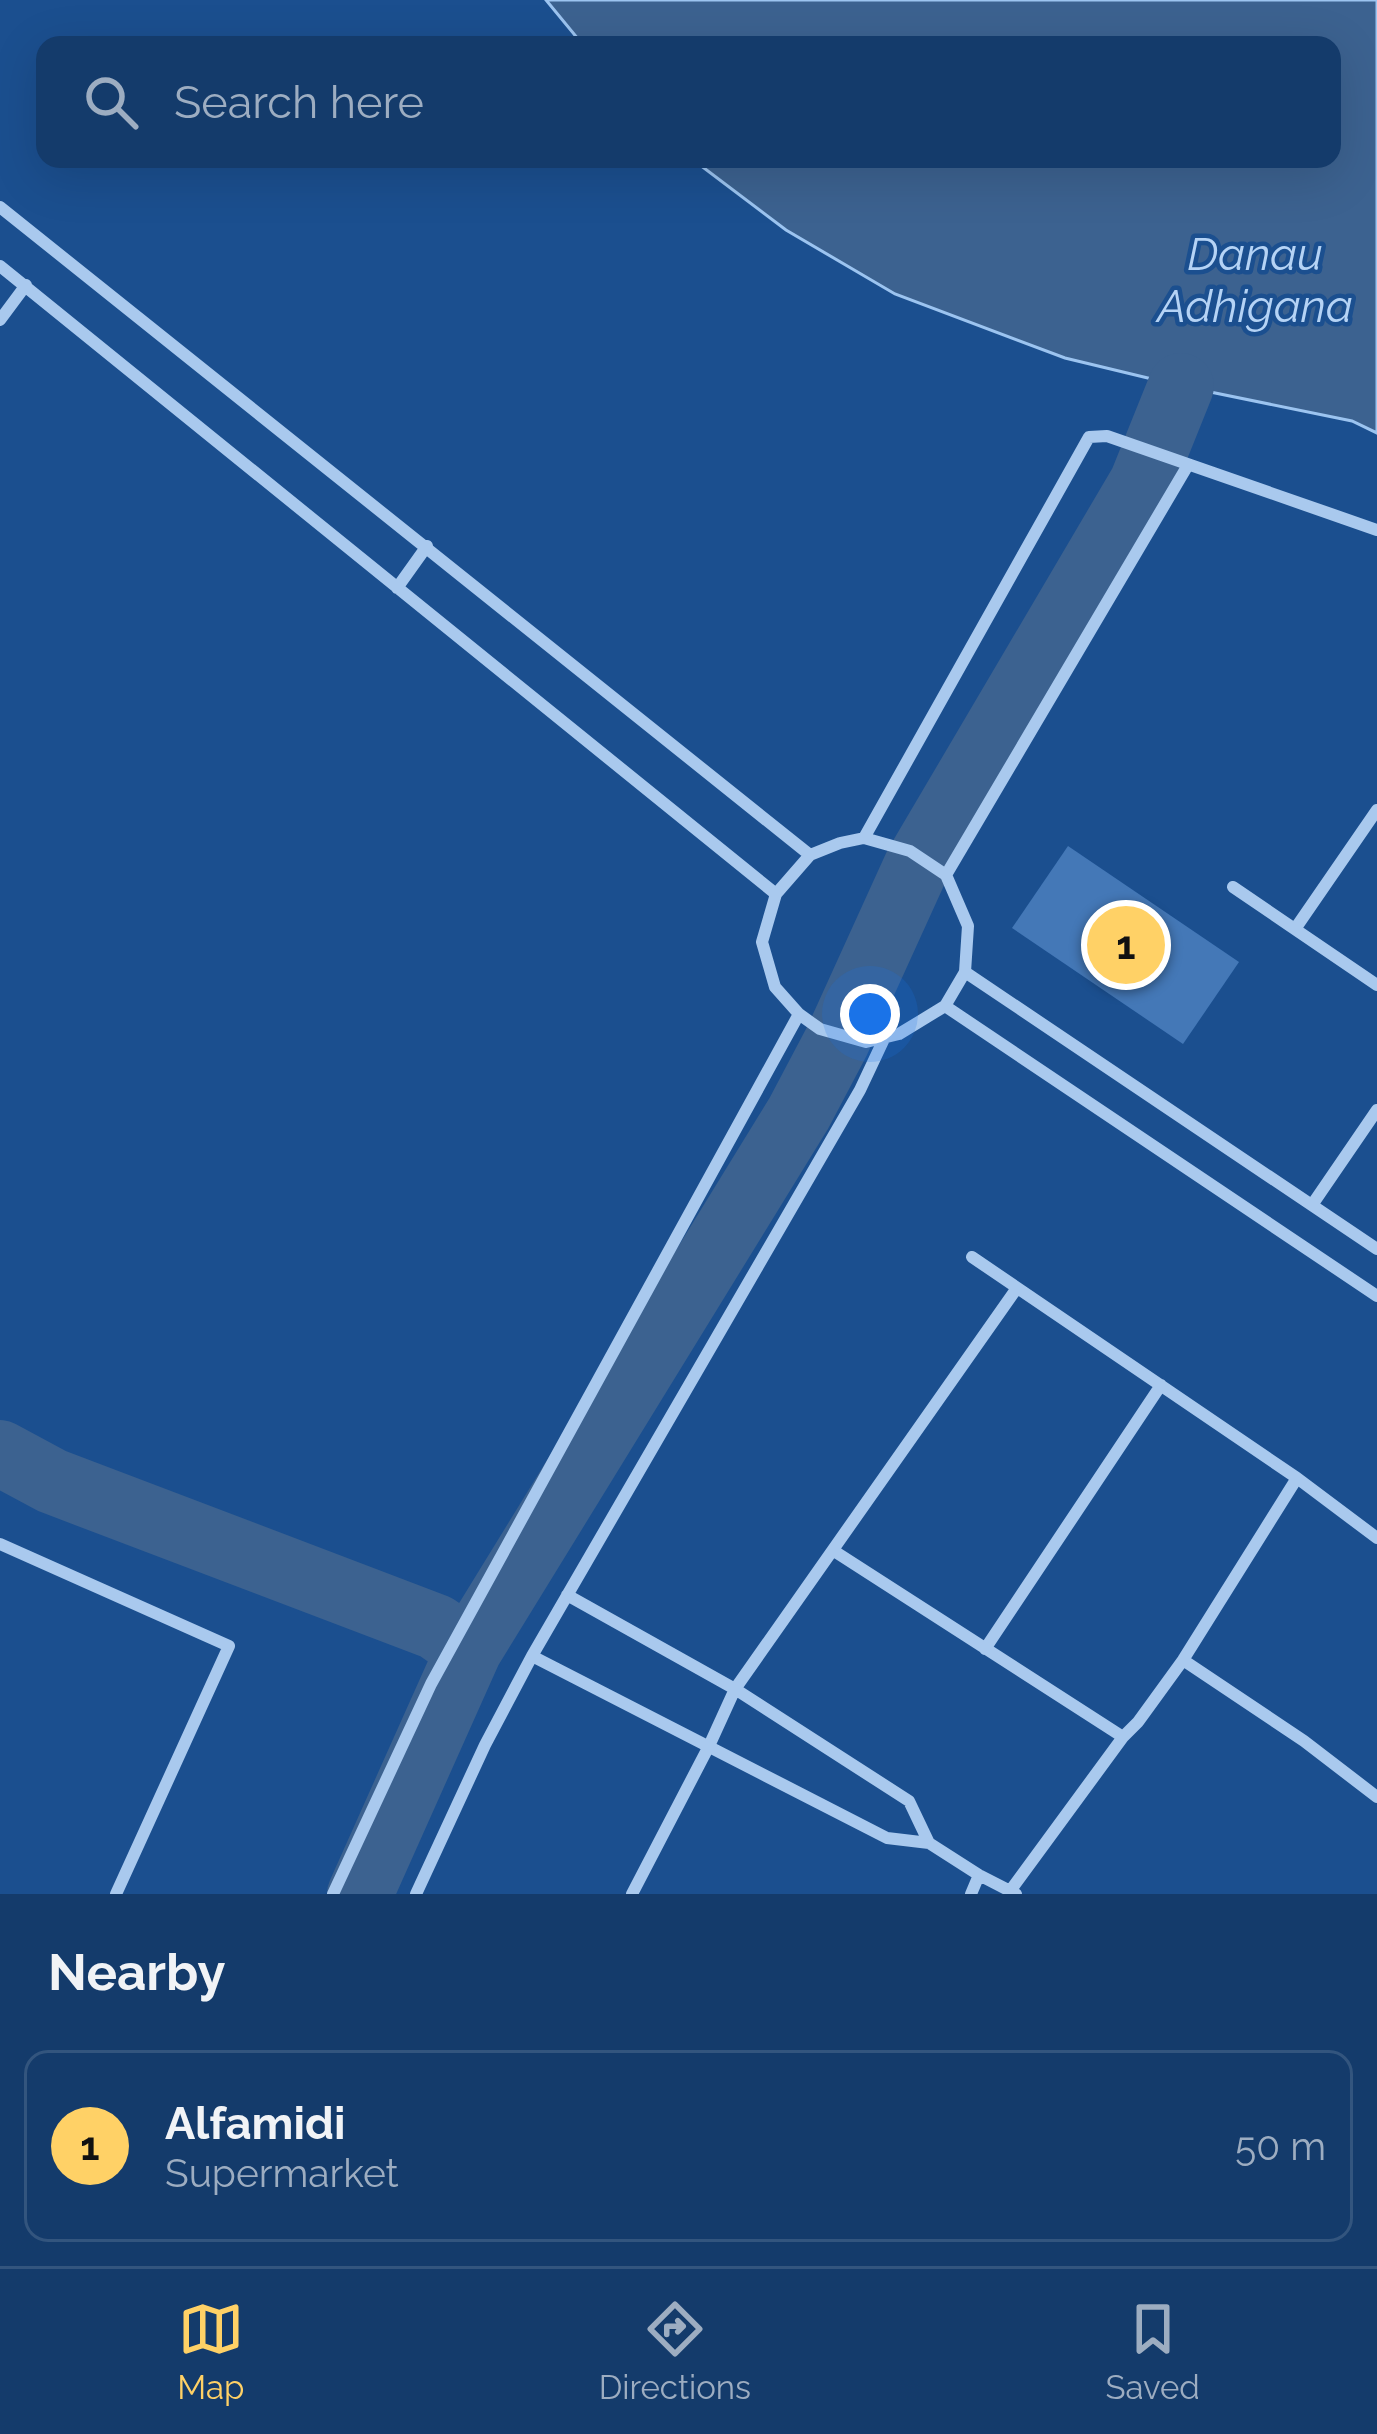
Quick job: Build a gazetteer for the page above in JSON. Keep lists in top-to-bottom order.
{
  "water": ["Danau Adhigana"],
  "page": {
    "search": "Search here",
    "pins": "1",
    "heading": "Nearby",
    "list": [
      {
        "mark": "1",
        "name": "Alfamidi",
        "note": "Supermarket",
        "value": "50 m"
      }
    ],
    "nav": ["Map", "Directions", "Saved"]
  }
}
